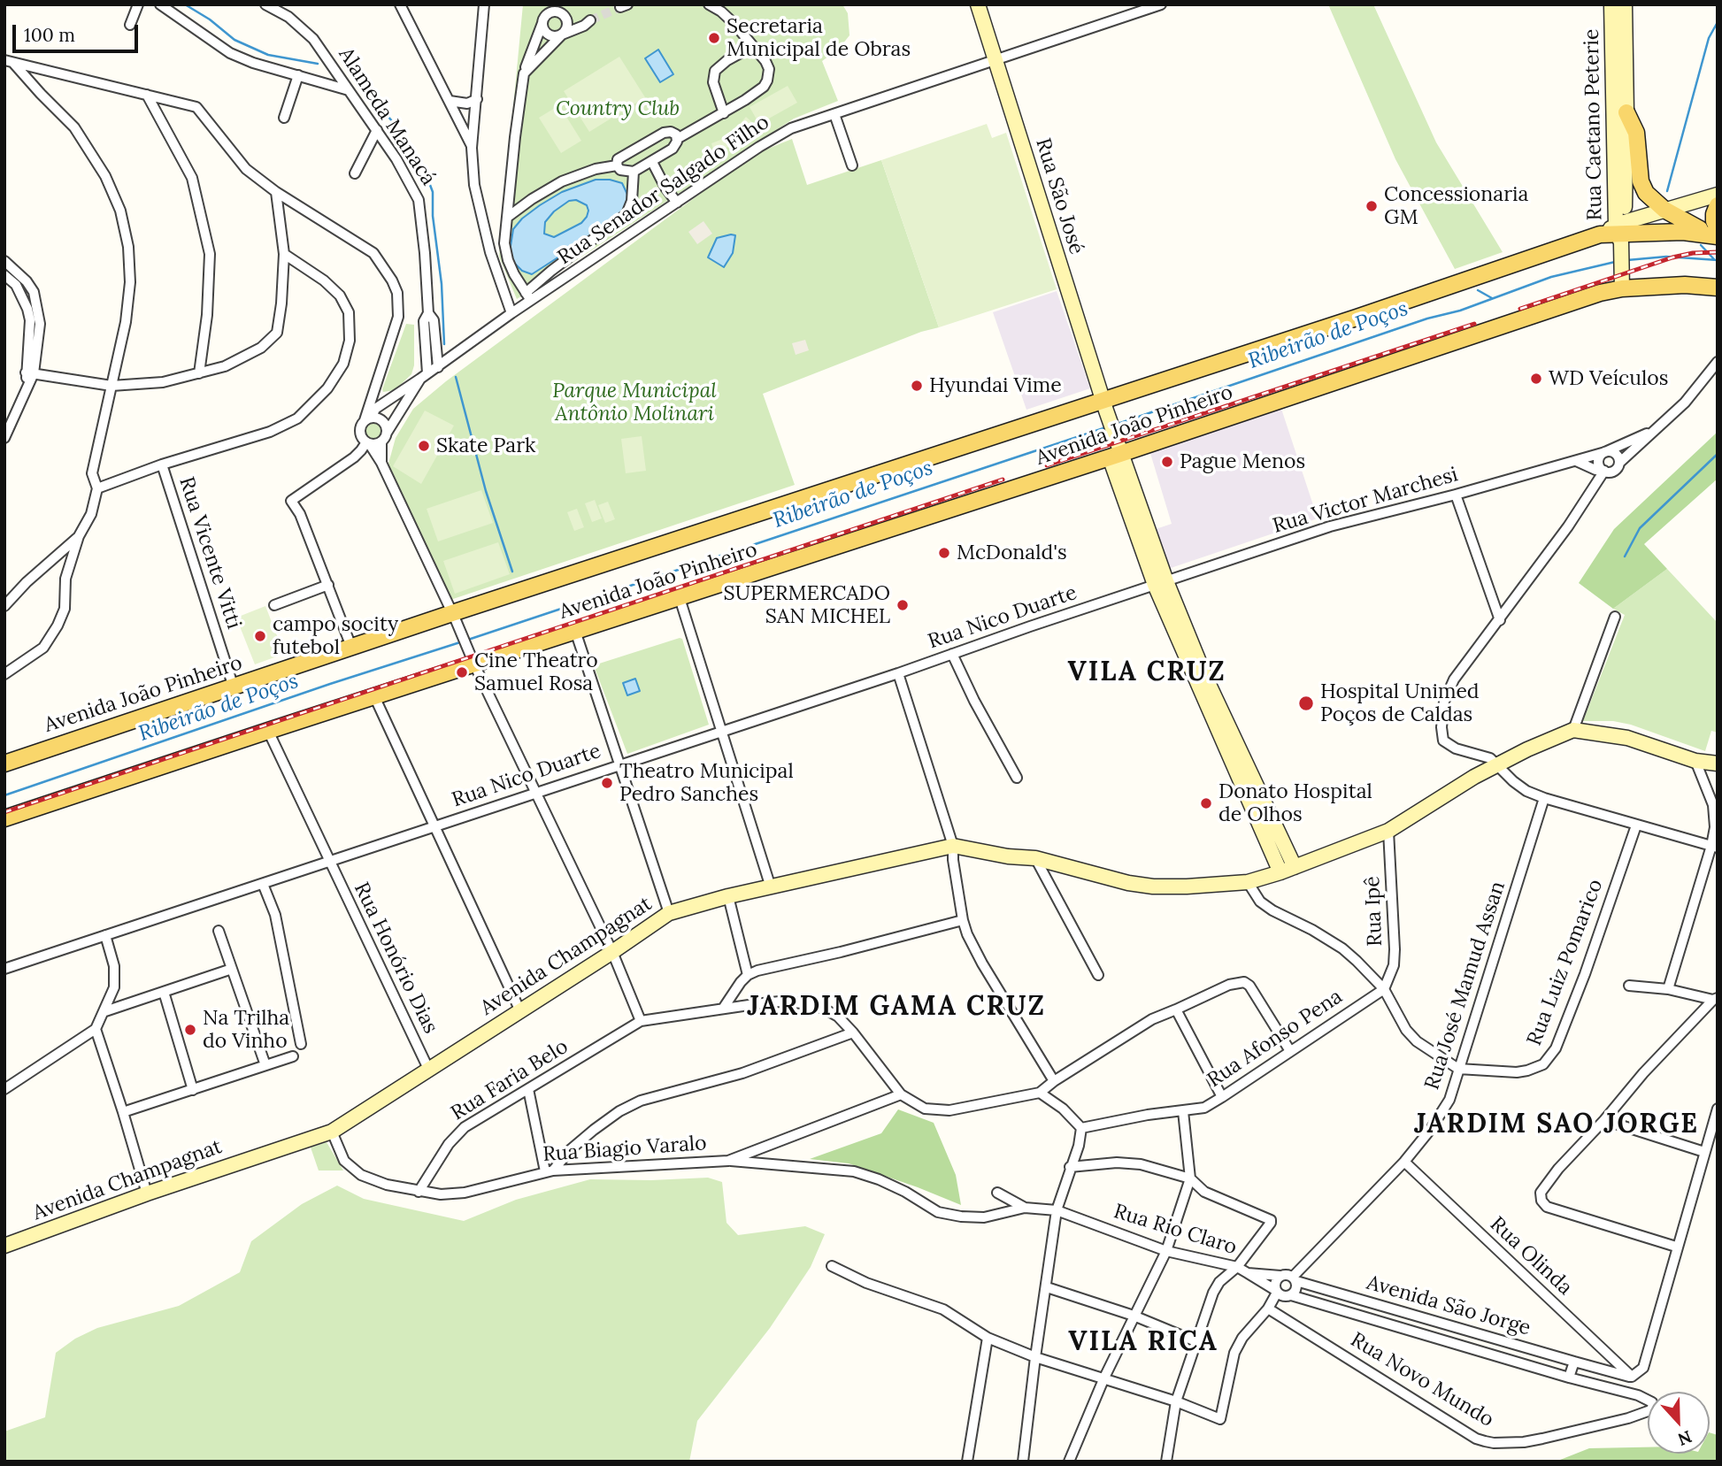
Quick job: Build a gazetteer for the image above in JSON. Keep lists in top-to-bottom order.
{
  "streets": {
    "main road": ["Avenida João Pinheiro"],
    "street": [
      "Alameda Manacá",
      "Rua Caetano Peterie",
      "Rua Senador Salgado Filho",
      "Rua São José",
      "Rua Victor Marchesi",
      "Rua Vicente Vitti",
      "Rua Nico Duarte",
      "Rua Ipê",
      "Avenida Champagnat",
      "Rua Honório Dias",
      "Rua Luiz Pomarico",
      "Rua José Mamud Assan",
      "Rua Afonso Pena",
      "Rua Faria Belo",
      "Rua Biagio Varalo",
      "Rua Rio Claro",
      "Rua Olinda",
      "Avenida São Jorge",
      "Rua Novo Mundo"
    ]
  },
  "crossings": [
    ["Alameda Manacá", "Rua Senador Salgado Filho"],
    ["Rua Caetano Peterie", "Avenida João Pinheiro"],
    ["Rua Senador Salgado Filho", "Rua São José"],
    ["Rua São José", "Avenida João Pinheiro"],
    ["Rua São José", "Rua Victor Marchesi"],
    ["Rua São José", "Rua Nico Duarte"],
    ["Avenida João Pinheiro", "Rua Vicente Vitti"],
    ["Avenida João Pinheiro", "Rua Honório Dias"],
    ["Rua Victor Marchesi", "Rua Nico Duarte"],
    ["Rua Nico Duarte", "Rua Honório Dias"],
    ["Rua Ipê", "Avenida Champagnat"],
    ["Rua Ipê", "Rua Afonso Pena"],
    ["Avenida Champagnat", "Rua Honório Dias"],
    ["Avenida Champagnat", "Rua Biagio Varalo"],
    ["Rua Luiz Pomarico", "Rua José Mamud Assan"],
    ["Rua José Mamud Assan", "Rua Olinda"],
    ["Rua José Mamud Assan", "Avenida São Jorge"],
    ["Rua Faria Belo", "Rua Biagio Varalo"],
    ["Rua Rio Claro", "Avenida São Jorge"],
    ["Rua Olinda", "Avenida São Jorge"],
    ["Avenida São Jorge", "Rua Novo Mundo"]
  ],
  "districts": [
    "VILA CRUZ",
    "JARDIM GAMA CRUZ",
    "JARDIM SAO JORGE",
    "VILA RICA"
  ],
  "water": ["Ribeirão de Poços"],
  "parks": ["Country Club", "Parque Municipal Antônio Molinari"],
  "places": [
    "Secretaria Municipal de Obras",
    "Concessionaria GM",
    "WD Veículos",
    "Hyundai Vime",
    "Skate Park",
    "Pague Menos",
    "McDonald's",
    "SUPERMERCADO SAN MICHEL",
    "campo socity futebol",
    "Cine Theatro Samuel Rosa",
    "Hospital Unimed Poços de Caldas",
    "Theatro Municipal Pedro Sanches",
    "Donato Hospital de Olhos",
    "Na Trilha do Vinho"
  ],
  "scale_bar": "100 m",
  "north": "bottom"
}
